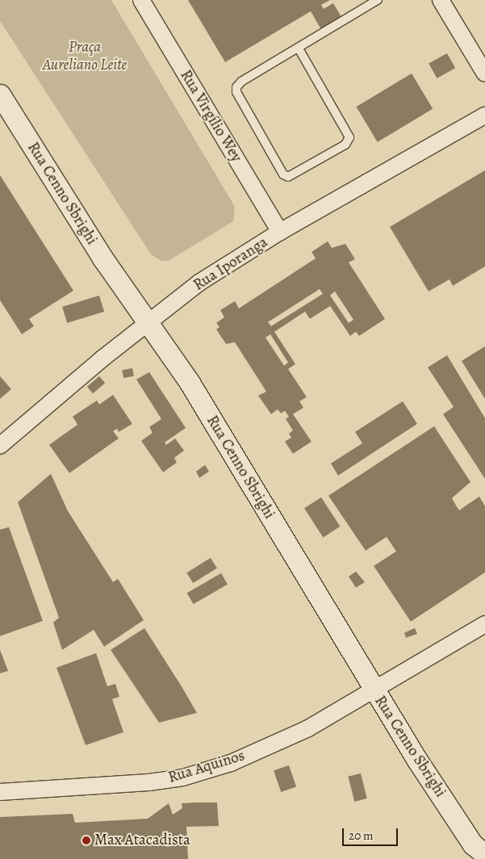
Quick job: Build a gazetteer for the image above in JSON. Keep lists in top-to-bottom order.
{
  "streets": {
    "street": [
      "Rua Virgílio Wey",
      "Rua Cenno Sbrighi",
      "Rua Iporanga",
      "Rua Aquinos"
    ]
  },
  "crossings": [
    ["Rua Virgílio Wey", "Rua Iporanga"],
    ["Rua Cenno Sbrighi", "Rua Iporanga"],
    ["Rua Cenno Sbrighi", "Rua Aquinos"]
  ],
  "parks": ["Praça Aureliano Leite"],
  "places": ["Max Atacadista"],
  "scale_bar": "20 m"
}
